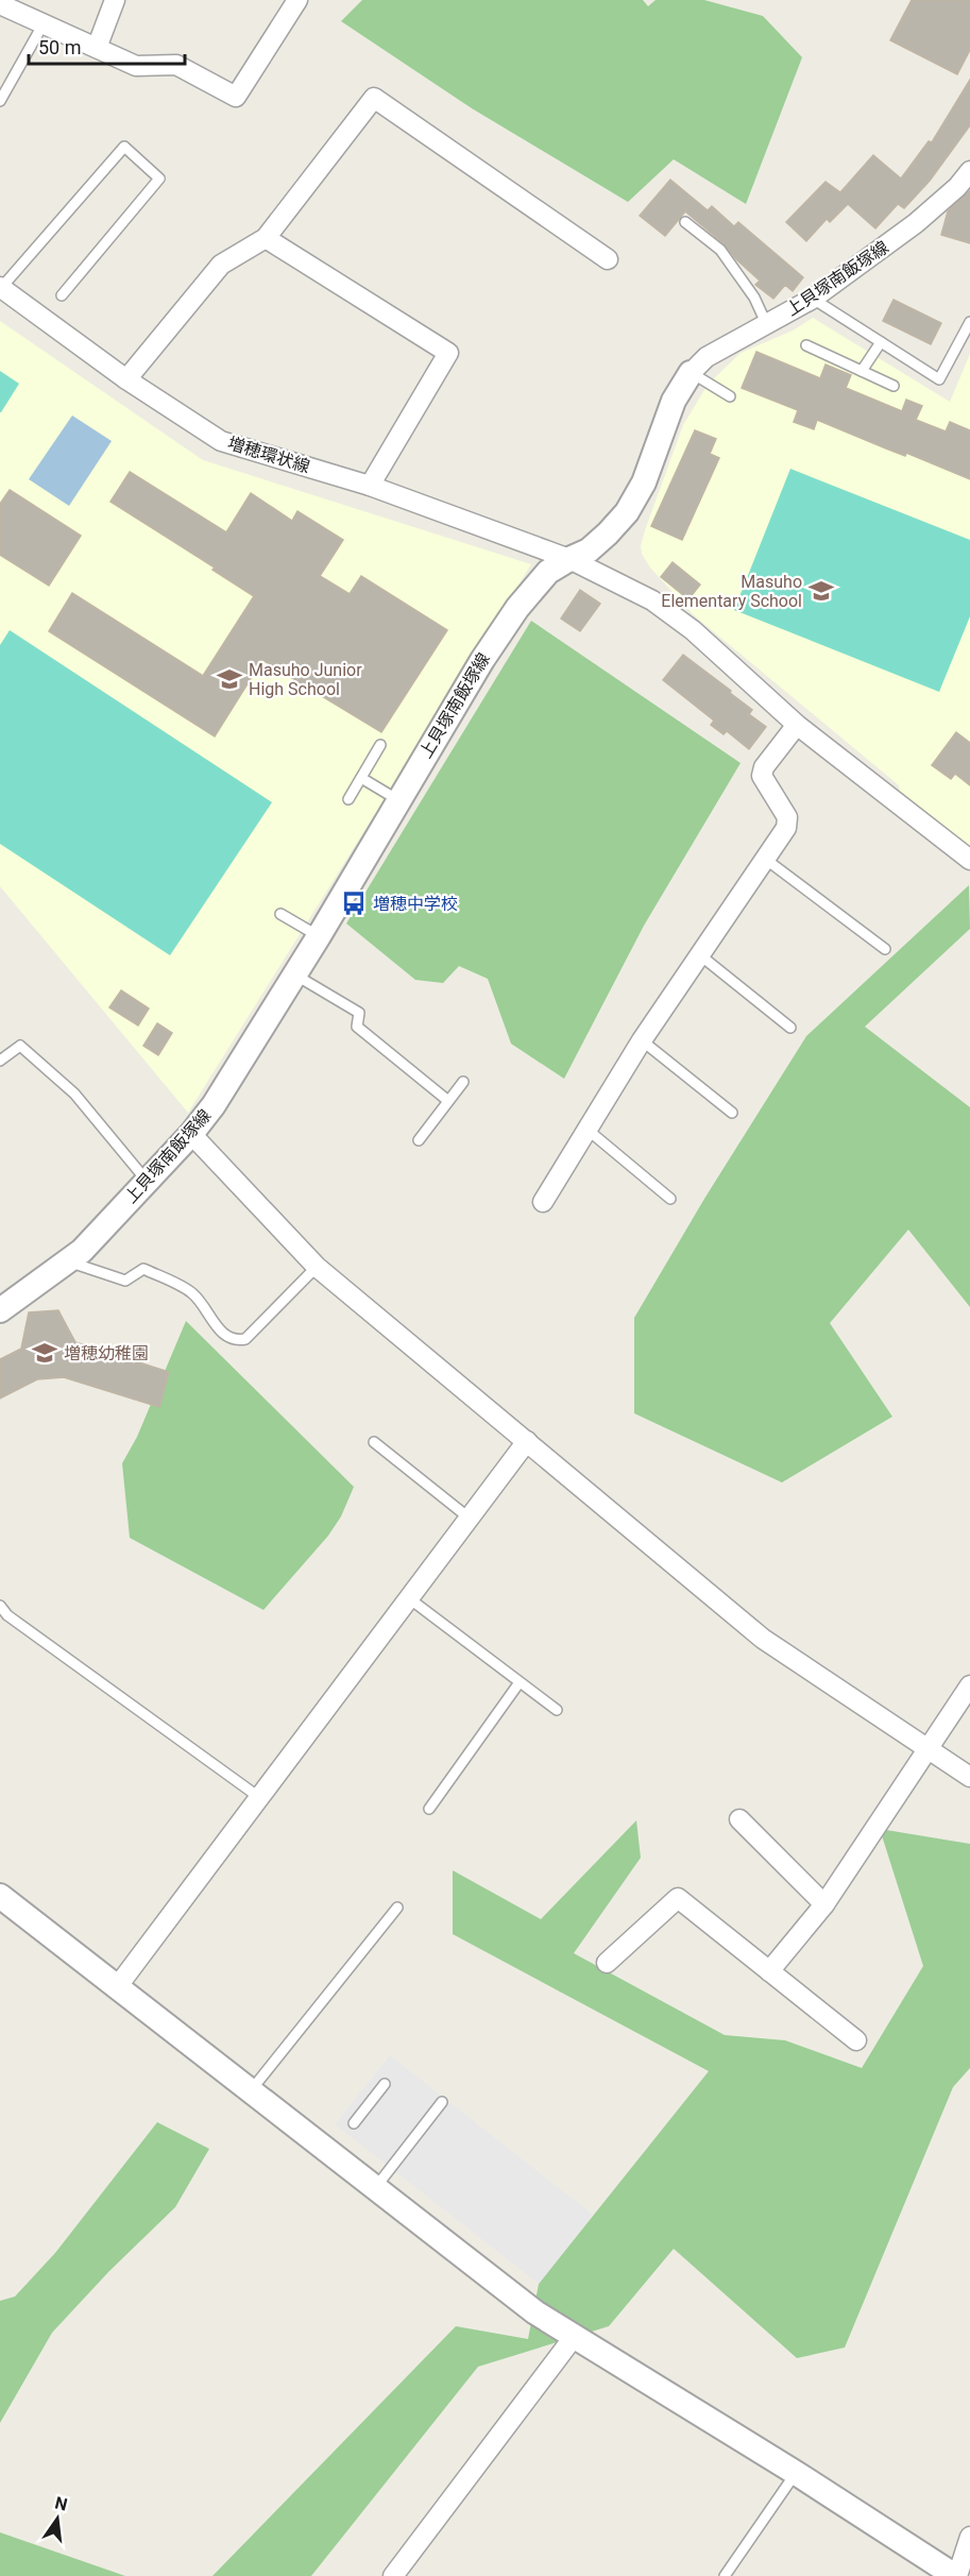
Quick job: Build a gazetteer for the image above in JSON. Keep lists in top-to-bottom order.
{
  "streets": {
    "street": ["上貝塚南飯塚線", "増穂環状線"]
  },
  "crossings": [
    ["上貝塚南飯塚線", "増穂環状線"]
  ],
  "places": {
    "school or university": ["Masuho Elementary School", "Masuho Junior High School", "増穂幼稚園"],
    "bus stop": ["増穂中学校"]
  },
  "scale_bar": "50 m",
  "north": "top"
}
